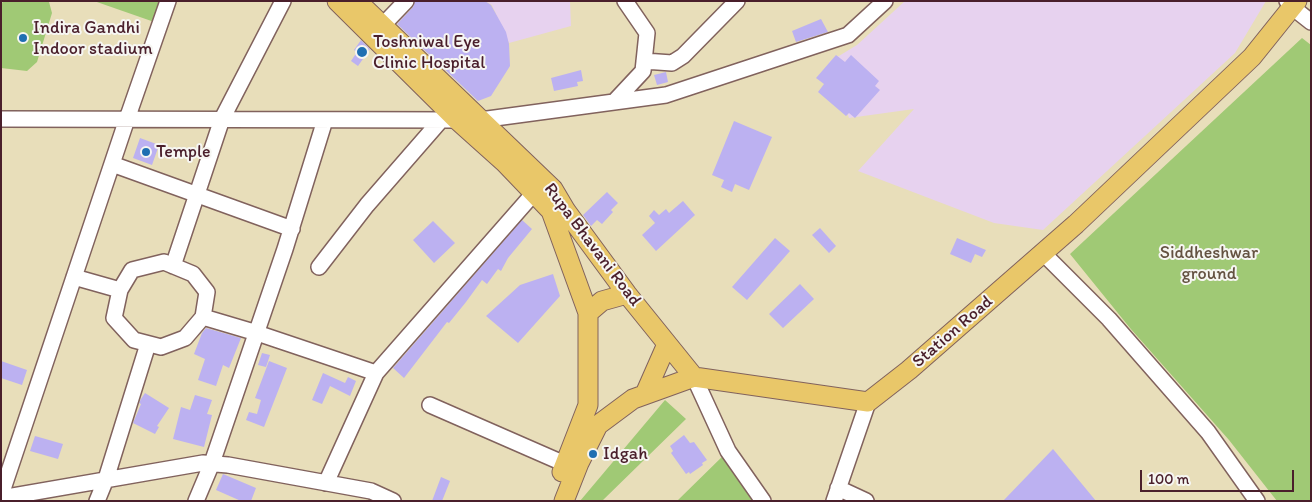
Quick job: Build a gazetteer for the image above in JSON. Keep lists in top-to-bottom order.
{
  "streets": {
    "main road": ["Rupa Bhavani Road", "Station Road"]
  },
  "parks": ["Siddheshwar ground"],
  "places": [
    "Indira Gandhi Indoor stadium",
    "Toshniwal Eye Clinic Hospital",
    "Temple",
    "Idgah"
  ],
  "scale_bar": "100 m"
}
